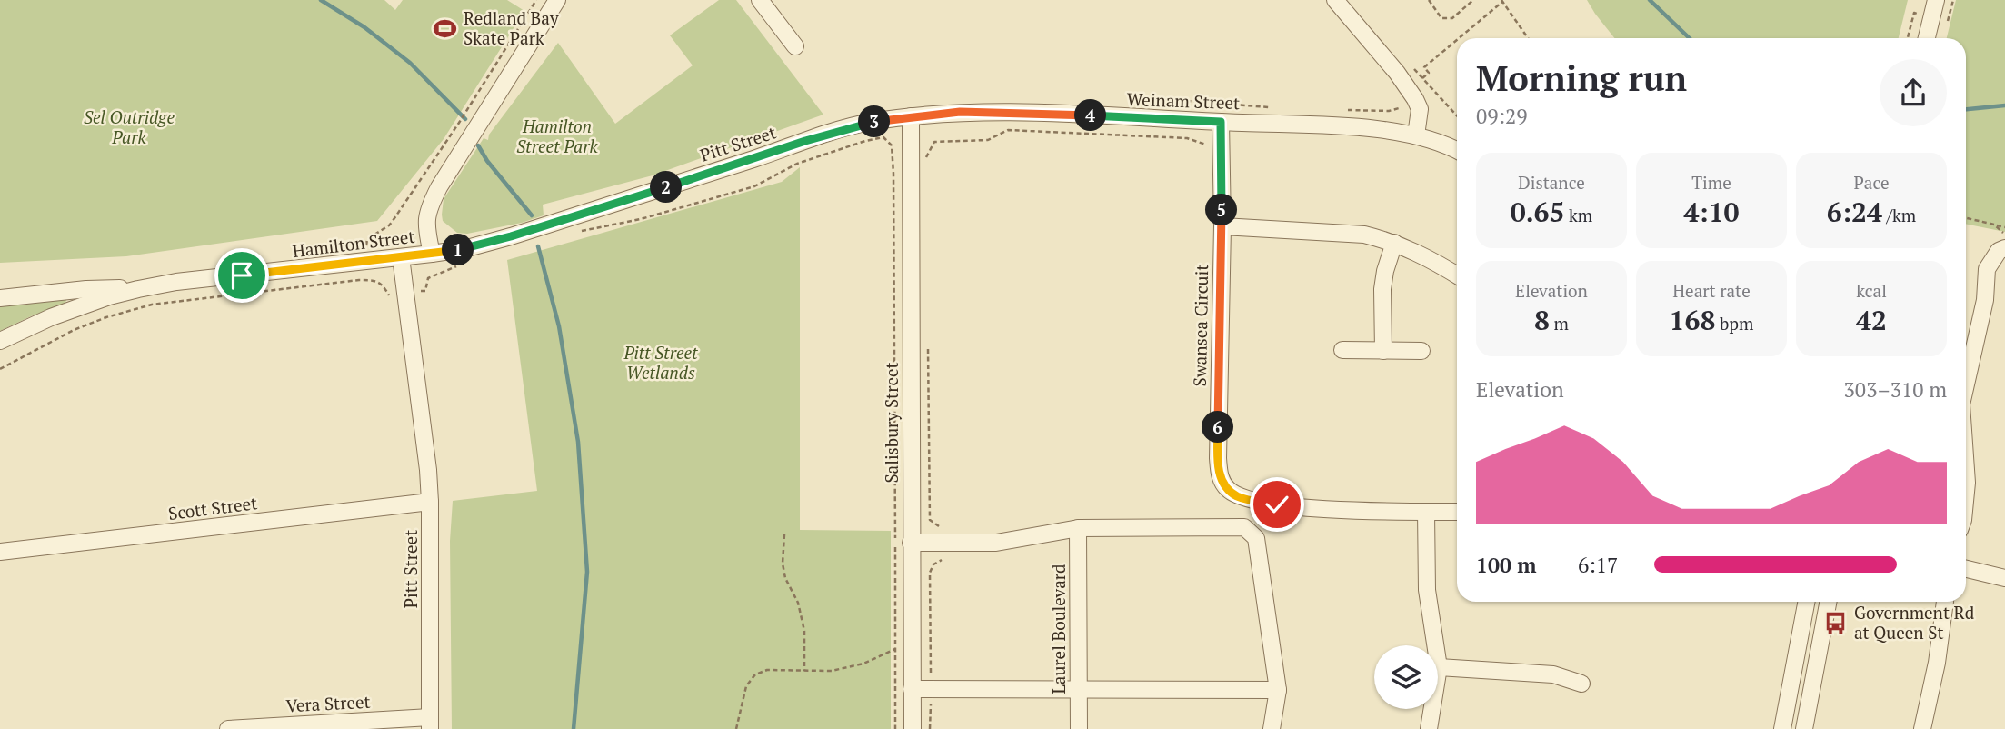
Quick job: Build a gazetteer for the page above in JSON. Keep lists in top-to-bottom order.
{
  "streets": {
    "street": [
      "Weinam Street",
      "Pitt Street",
      "Hamilton Street",
      "Swansea Circuit",
      "Salisbury Street",
      "Scott Street",
      "Laurel Boulevard",
      "Vera Street"
    ]
  },
  "crossings": [
    ["Weinam Street", "Pitt Street"],
    ["Weinam Street", "Swansea Circuit"],
    ["Weinam Street", "Salisbury Street"],
    ["Pitt Street", "Hamilton Street"],
    ["Pitt Street", "Salisbury Street"],
    ["Pitt Street", "Scott Street"],
    ["Pitt Street", "Vera Street"]
  ],
  "parks": ["Sel Outridge Park", "Hamilton Street Park", "Pitt Street Wetlands"],
  "places": {
    "sports": ["Redland Bay Skate Park"],
    "bus stop": ["Government Rd at Queen St"]
  },
  "page": {
    "heading": ["Morning run", "09:29"],
    "pins": [
      "4",
      "3",
      "2",
      "5",
      "1",
      "6"
    ],
    "stats": [
      ["Distance", "0.65 km"],
      ["Time", "4:10"],
      ["Pace", "6:24 /km"],
      ["Elevation", "8 m"],
      ["Heart rate", "168 bpm"],
      ["kcal", "42"]
    ],
    "chart": ["Elevation", "303–310 m"],
    "list": [
      {
        "name": "100 m",
        "note": "6:17"
      }
    ]
  }
}
